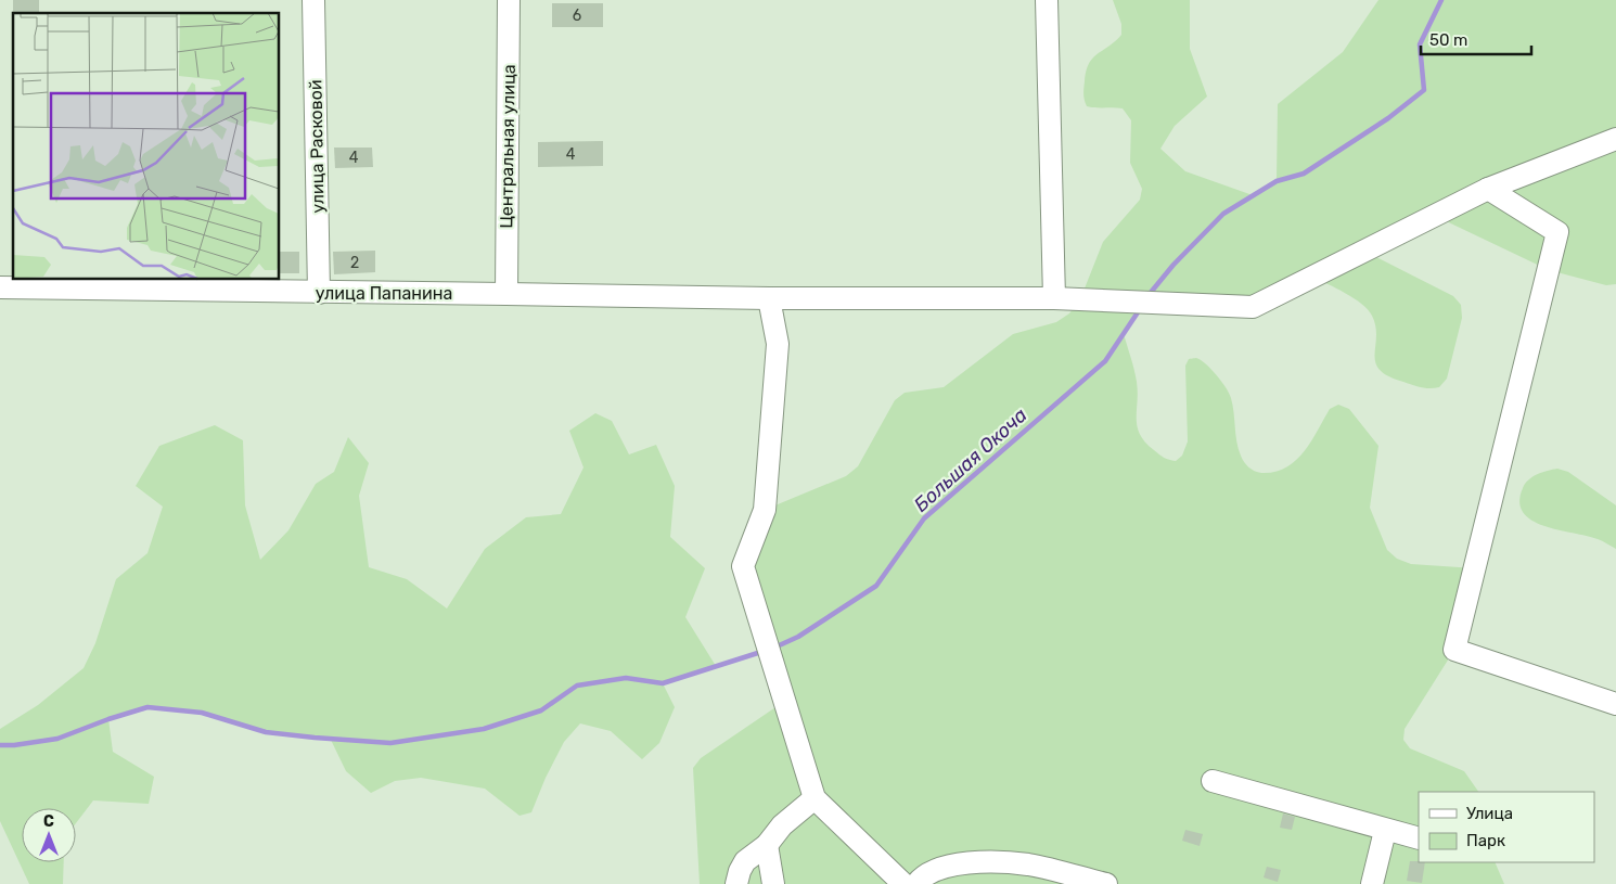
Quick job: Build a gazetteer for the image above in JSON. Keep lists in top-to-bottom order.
{
  "streets": {
    "street": ["улица Расковой", "Центральная улица", "улица Папанина"]
  },
  "crossings": [
    ["улица Расковой", "улица Папанина"],
    ["Центральная улица", "улица Папанина"]
  ],
  "water": ["Большая Окоча"],
  "house_numbers": [
    "6",
    "4",
    "4",
    "2"
  ],
  "legend": ["Улица", "Парк"],
  "scale_bar": "50 m",
  "north": "top"
}
